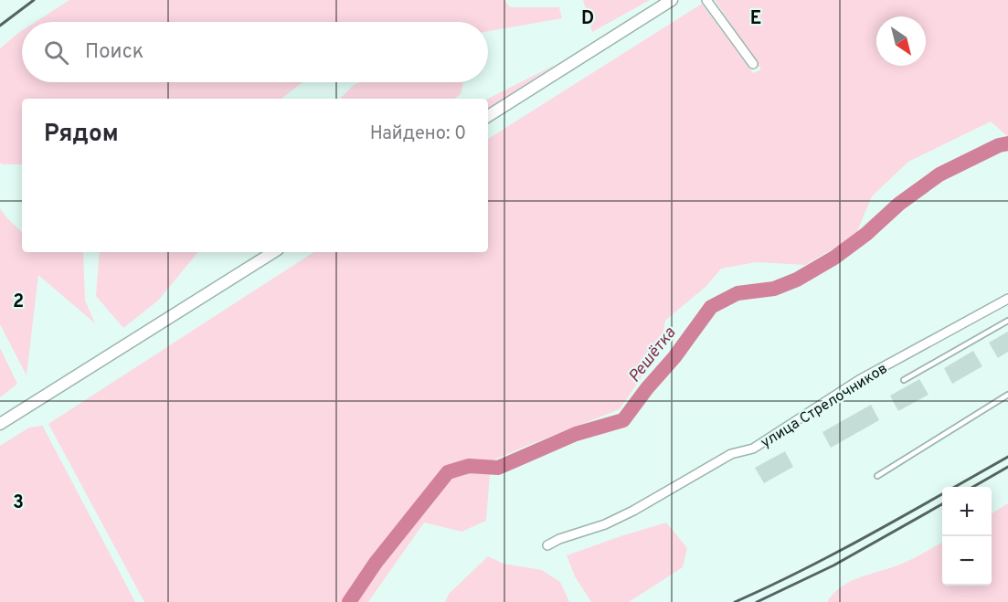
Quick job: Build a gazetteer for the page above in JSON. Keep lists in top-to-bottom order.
{
  "streets": {
    "street": ["улица Стрелочников"]
  },
  "water": ["Решётка"],
  "north": "bottom right",
  "page": {
    "search": "Поиск",
    "heading": ["Рядом", "Найдено: 0"],
    "map_buttons": ["+", "−"]
  },
  "grid": {
    "columns": ["D", "E"],
    "rows": ["2", "3"]
  }
}
